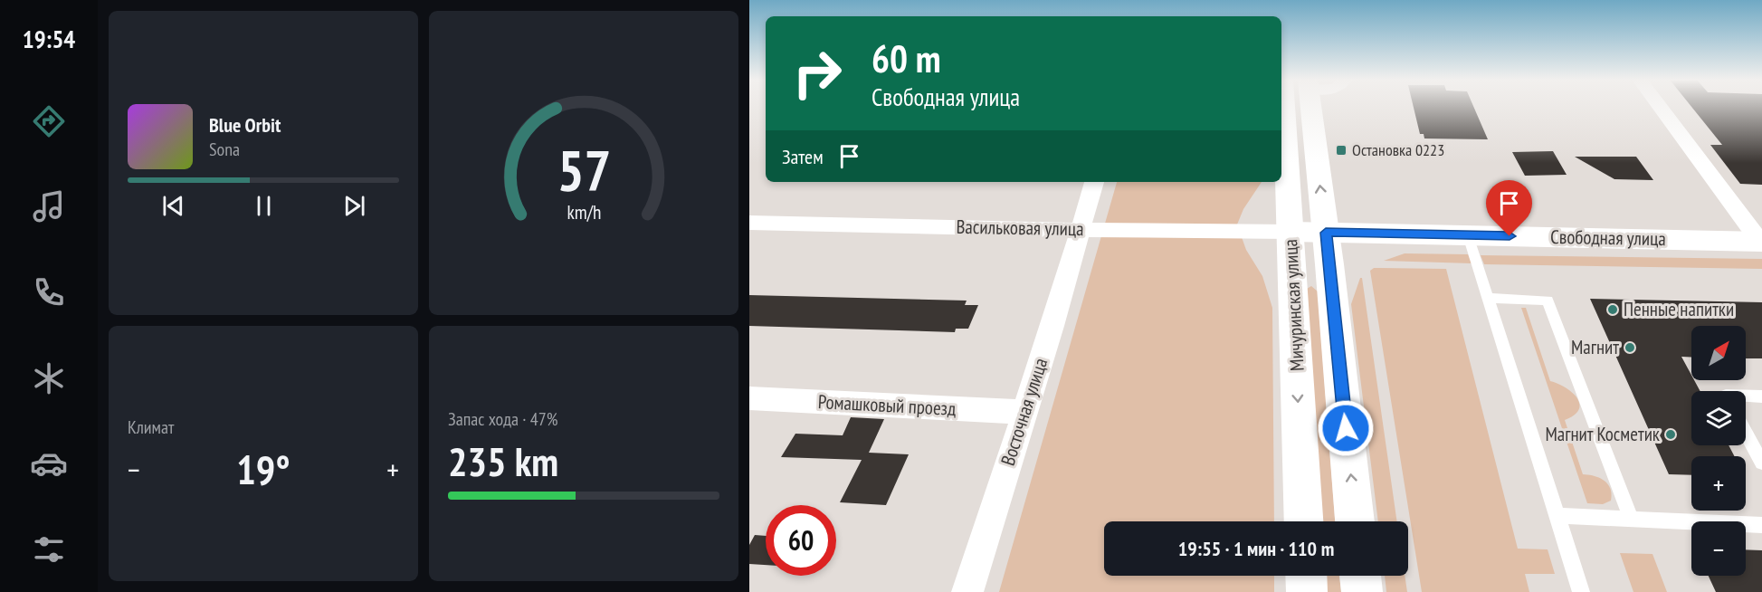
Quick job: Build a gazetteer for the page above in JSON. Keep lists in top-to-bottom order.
{
  "streets": {
    "main road": ["Свободная улица", "Мичуринская улица"],
    "street": ["Васильковая улица", "Ромашковый проезд", "Восточная улица"]
  },
  "crossings": [
    ["Васильковая улица", "Свободная улица"],
    ["Васильковая улица", "Мичуринская улица"],
    ["Васильковая улица", "Восточная улица"],
    ["Свободная улица", "Мичуринская улица"],
    ["Ромашковый проезд", "Восточная улица"]
  ],
  "places": {
    "transit": ["Остановка 0223"],
    "other": ["Пенные напитки", "Магнит", "Магнит Косметик"]
  },
  "north": "top right",
  "page": {
    "tabs": "19:54",
    "turn": ["60 m", "Свободная улица"],
    "song": ["Blue Orbit", "Sona"],
    "then": "Затем",
    "tile": [
      "Климат",
      ["Запас хода · 47%", "235 km"]
    ],
    "map_buttons": ["+", "−"],
    "heat": ["−", "19°", "+"],
    "limit": "60",
    "trip": "19:55 · 1 мин · 110 m",
    "gauge": ["57", "km/h"]
  }
}
